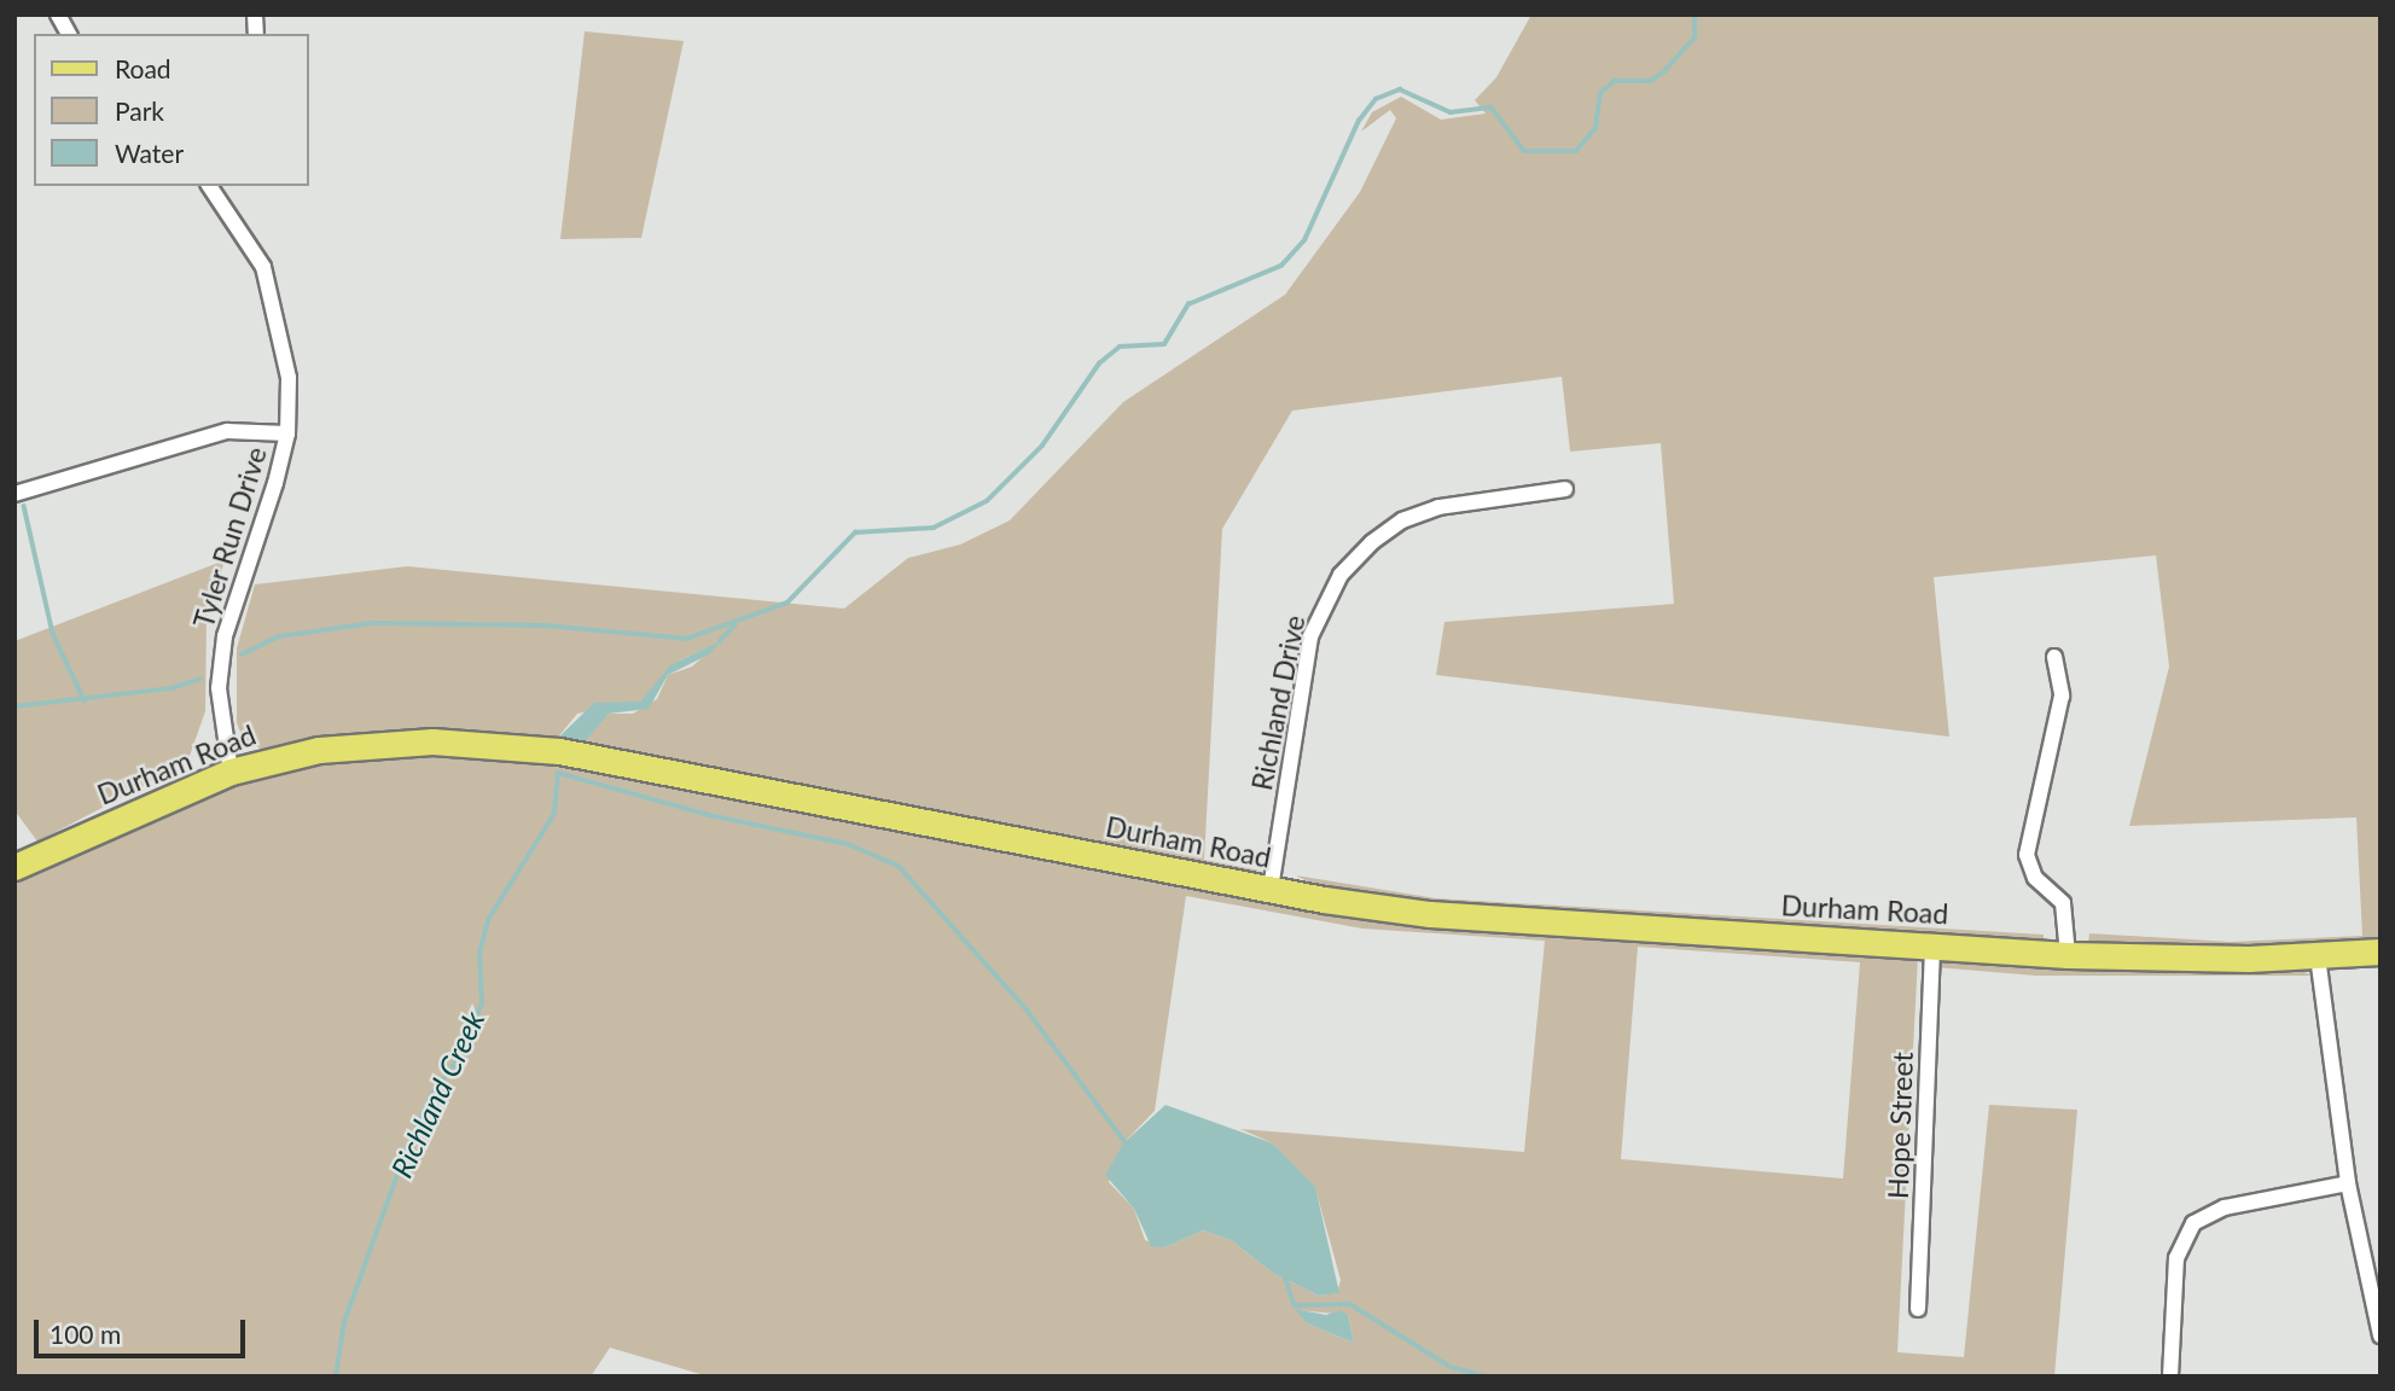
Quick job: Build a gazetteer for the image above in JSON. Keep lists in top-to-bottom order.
{
  "streets": {
    "main road": ["Durham Road"],
    "street": ["Tyler Run Drive", "Richland Drive", "Hope Street"]
  },
  "crossings": [
    ["Tyler Run Drive", "Durham Road"],
    ["Richland Drive", "Durham Road"],
    ["Durham Road", "Hope Street"]
  ],
  "water": ["Richland Creek"],
  "legend": ["Road", "Park", "Water"],
  "scale_bar": "100 m"
}
